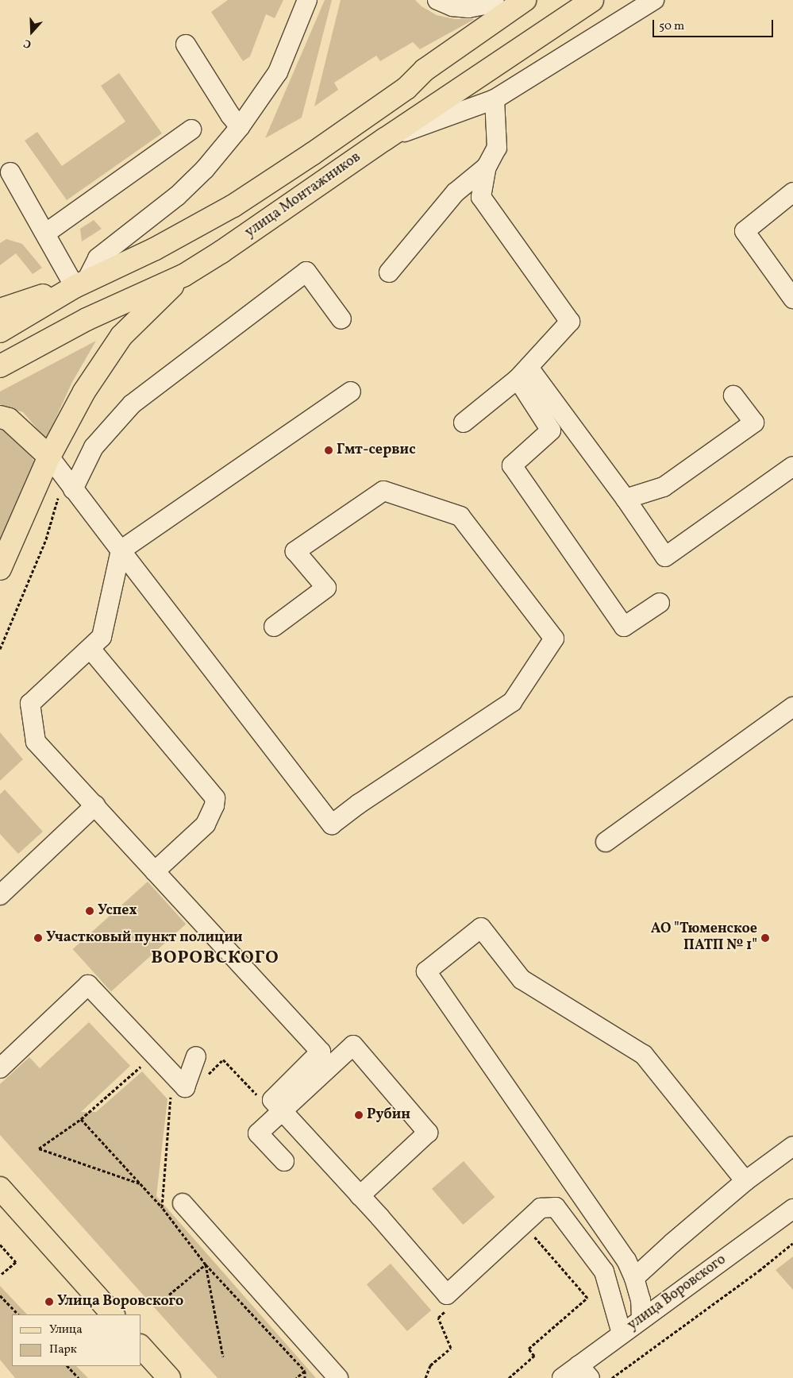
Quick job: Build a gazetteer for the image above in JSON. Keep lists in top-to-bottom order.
{
  "streets": {
    "main road": ["улица Монтажников"],
    "street": ["улица Воровского"]
  },
  "districts": ["ВОРОВСКОГО"],
  "places": [
    "Гмт-сервис",
    "Успех",
    "Участковый пункт полиции",
    "АО \"Тюменское ПАТП № 1\"",
    "Рубин",
    "Улица Воровского"
  ],
  "legend": ["Улица", "Парк"],
  "scale_bar": "50 m",
  "north": "bottom"
}
